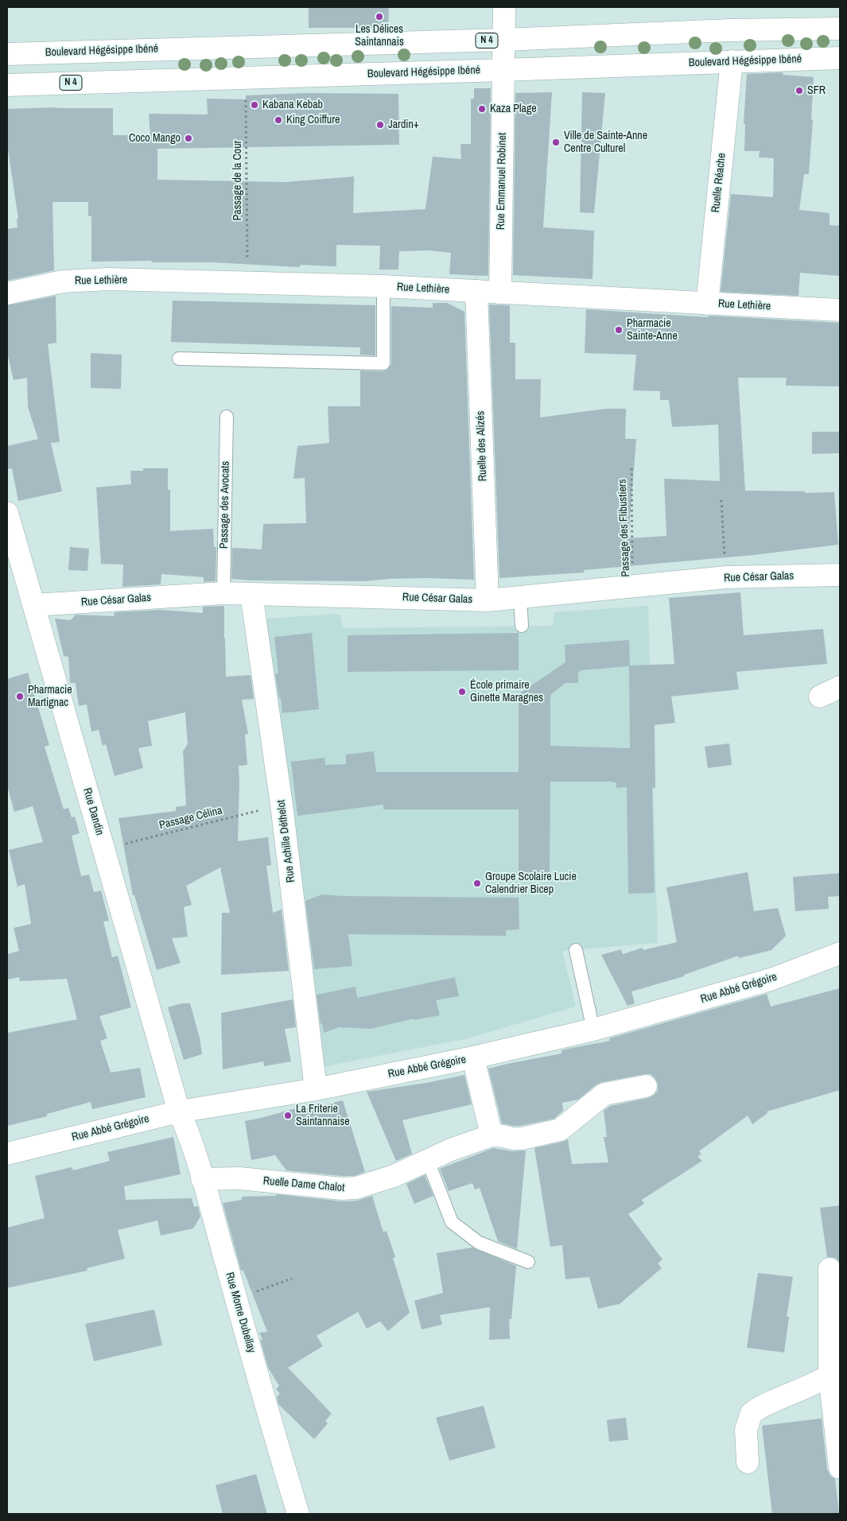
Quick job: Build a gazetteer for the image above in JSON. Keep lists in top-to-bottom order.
{
  "streets": {
    "street": [
      "N 4",
      "Boulevard Hégésippe Ibéné",
      "Rue Emmanuel Robinet",
      "Ruelle Réache",
      "Rue Lethière",
      "Ruelle des Alizés",
      "Rue César Galas",
      "Rue Dandin",
      "Rue Achille Déthelot",
      "Rue Abbé Grégoire",
      "Ruelle Dame Chalot",
      "Rue Morne Dubellay"
    ],
    "lane": ["Passage des Avocats"],
    "path": ["Passage de la Cour", "Passage des Flibustiers", "Passage Célina"]
  },
  "crossings": [
    ["Boulevard Hégésippe Ibéné", "Passage de la Cour"],
    ["Boulevard Hégésippe Ibéné", "Rue Emmanuel Robinet"],
    ["Boulevard Hégésippe Ibéné", "Ruelle Réache"],
    ["Passage de la Cour", "Rue Lethière"],
    ["Rue Emmanuel Robinet", "Rue Lethière"],
    ["Ruelle Réache", "Rue Lethière"],
    ["Rue Lethière", "Ruelle des Alizés"],
    ["Ruelle des Alizés", "Rue César Galas"],
    ["Passage des Avocats", "Rue César Galas"],
    ["Passage des Flibustiers", "Rue César Galas"],
    ["Rue César Galas", "Rue Dandin"],
    ["Rue César Galas", "Rue Achille Déthelot"],
    ["Rue Dandin", "Passage Célina"],
    ["Rue Dandin", "Rue Abbé Grégoire"],
    ["Rue Dandin", "Rue Morne Dubellay"],
    ["Passage Célina", "Rue Achille Déthelot"],
    ["Rue Achille Déthelot", "Rue Abbé Grégoire"],
    ["Rue Abbé Grégoire", "Rue Morne Dubellay"],
    ["Ruelle Dame Chalot", "Rue Morne Dubellay"]
  ],
  "places": [
    "Les Délices Saintannais",
    "SFR",
    "Kabana Kebab",
    "Kaza Plage",
    "King Coiffure",
    "Jardin+",
    "Coco Mango",
    "Ville de Sainte-Anne Centre Culturel",
    "Pharmacie Sainte-Anne",
    "École primaire Ginette Maragnes",
    "Pharmacie Martignac",
    "Groupe Scolaire Lucie Calendrier Bicep",
    "La Friterie Saintannaise"
  ]
}
